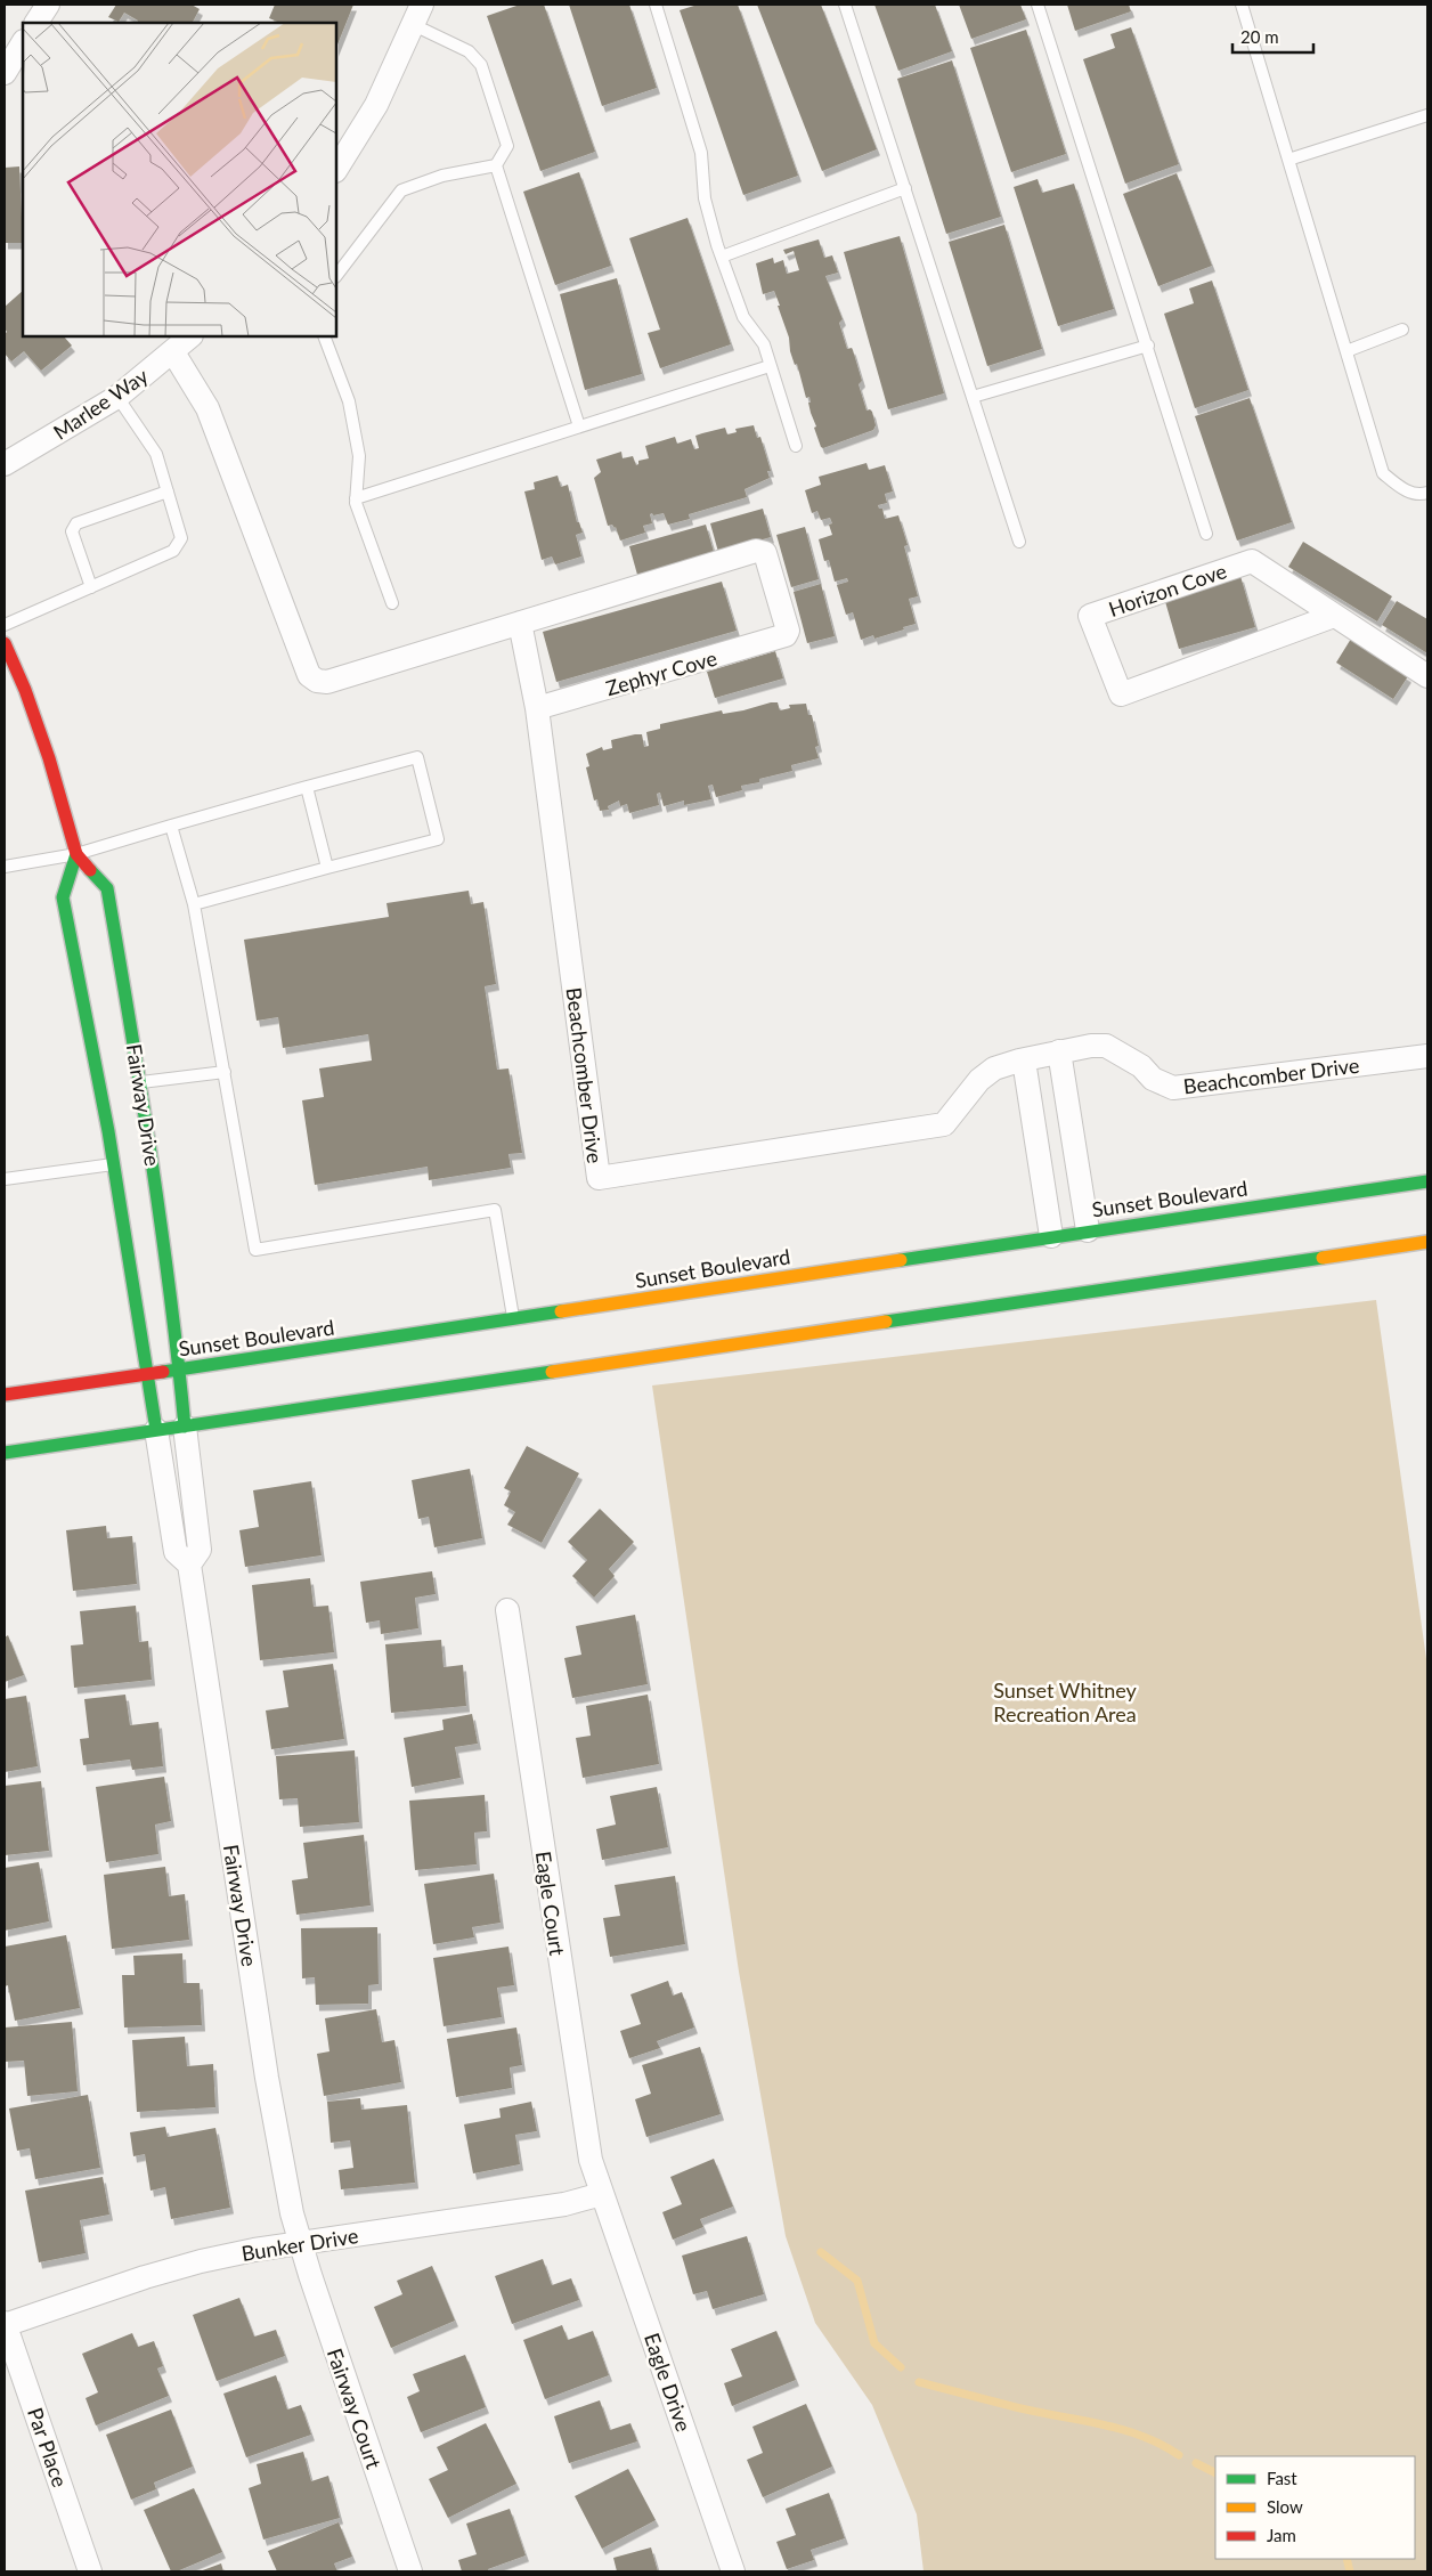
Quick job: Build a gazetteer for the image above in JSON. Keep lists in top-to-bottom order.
{
  "streets": {
    "main road": ["Fairway Drive", "Sunset Boulevard"],
    "street": [
      "Marlee Way",
      "Horizon Cove",
      "Zephyr Cove",
      "Beachcomber Drive",
      "Eagle Court",
      "Bunker Drive",
      "Eagle Drive",
      "Fairway Court",
      "Par Place"
    ]
  },
  "crossings": [
    ["Zephyr Cove", "Beachcomber Drive"],
    ["Fairway Drive", "Sunset Boulevard"],
    ["Fairway Drive", "Bunker Drive"],
    ["Fairway Drive", "Fairway Court"],
    ["Eagle Court", "Bunker Drive"],
    ["Eagle Court", "Eagle Drive"],
    ["Bunker Drive", "Eagle Drive"],
    ["Bunker Drive", "Fairway Court"],
    ["Bunker Drive", "Par Place"]
  ],
  "parks": ["Sunset Whitney Recreation Area"],
  "legend": ["Fast", "Slow", "Jam"],
  "scale_bar": "20 m"
}
